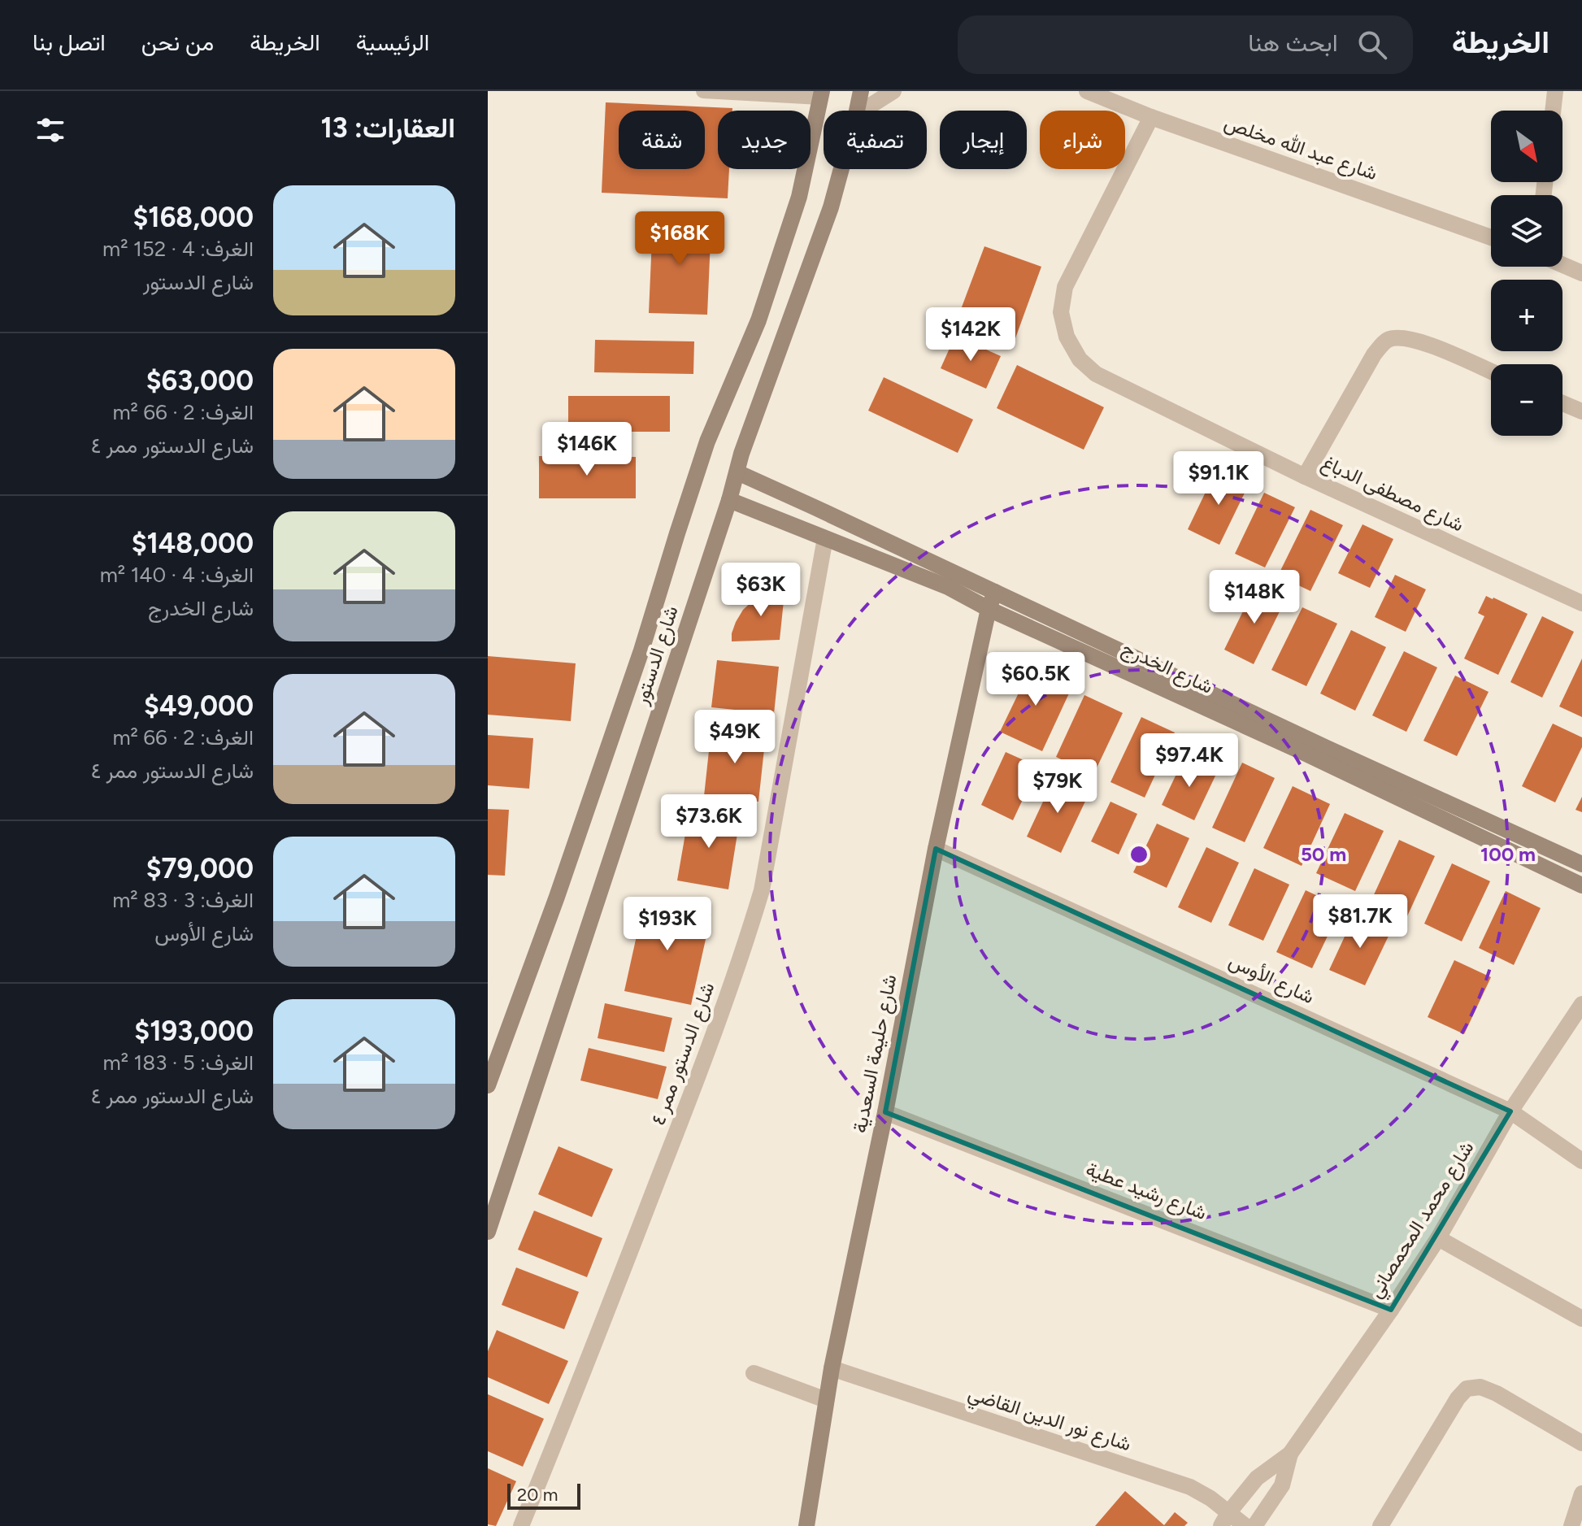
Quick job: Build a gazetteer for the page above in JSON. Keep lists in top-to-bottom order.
{
  "streets": {
    "street": [
      "شارع عبد الله مخلص",
      "شارع مصطفى الدباغ",
      "شارع الدستور",
      "شارع الخدرج",
      "شارع الأوس",
      "شارع الدستور ممر ٤",
      "شارع حليمة السعدية",
      "شارع رشيد عطية",
      "شارع محمد المحمصاني",
      "شارع نور الدين القاضي"
    ]
  },
  "crossings": [
    ["شارع عبد الله مخلص", "شارع مصطفى الدباغ"],
    ["شارع الدستور", "شارع الخدرج"],
    ["شارع الخدرج", "شارع الدستور ممر ٤"],
    ["شارع الخدرج", "شارع حليمة السعدية"],
    ["شارع الأوس", "شارع حليمة السعدية"],
    ["شارع الأوس", "شارع محمد المحمصاني"],
    ["شارع حليمة السعدية", "شارع رشيد عطية"],
    ["شارع حليمة السعدية", "شارع نور الدين القاضي"],
    ["شارع رشيد عطية", "شارع محمد المحمصاني"],
    ["شارع محمد المحمصاني", "شارع نور الدين القاضي"]
  ],
  "scale_bar": "20 m",
  "north": "bottom right",
  "page": {
    "header": "الخريطة",
    "search": "ابحث هنا",
    "nav": [
      "الرئيسية",
      "الخريطة",
      "من نحن",
      "اتصل بنا"
    ],
    "heading": "العقارات: 13",
    "map_buttons": ["+", "−"],
    "chip": [
      "شراء",
      "إيجار",
      "تصفية",
      "جديد",
      "شقة"
    ],
    "list": [
      {
        "name": "$168,000",
        "note": "الغرف: 4 · 152 m² · شارع الدستور"
      },
      {
        "name": "$63,000",
        "note": "الغرف: 2 · 66 m² · شارع الدستور ممر ٤"
      },
      {
        "name": "$148,000",
        "note": "الغرف: 4 · 140 m² · شارع الخدرج"
      },
      {
        "name": "$49,000",
        "note": "الغرف: 2 · 66 m² · شارع الدستور ممر ٤"
      },
      {
        "name": "$79,000",
        "note": "الغرف: 3 · 83 m² · شارع الأوس"
      },
      {
        "name": "$193,000",
        "note": "الغرف: 5 · 183 m² · شارع الدستور ممر ٤"
      }
    ],
    "price": [
      "$168K",
      "$142K",
      "$146K",
      "$91.1K",
      "$63K",
      "$148K",
      "$60.5K",
      "$49K",
      "$97.4K",
      "$79K",
      "$73.6K",
      "$81.7K",
      "$193K"
    ],
    "scale": "20 m"
  },
  "rings": ["50 m", "100 m"]
}
